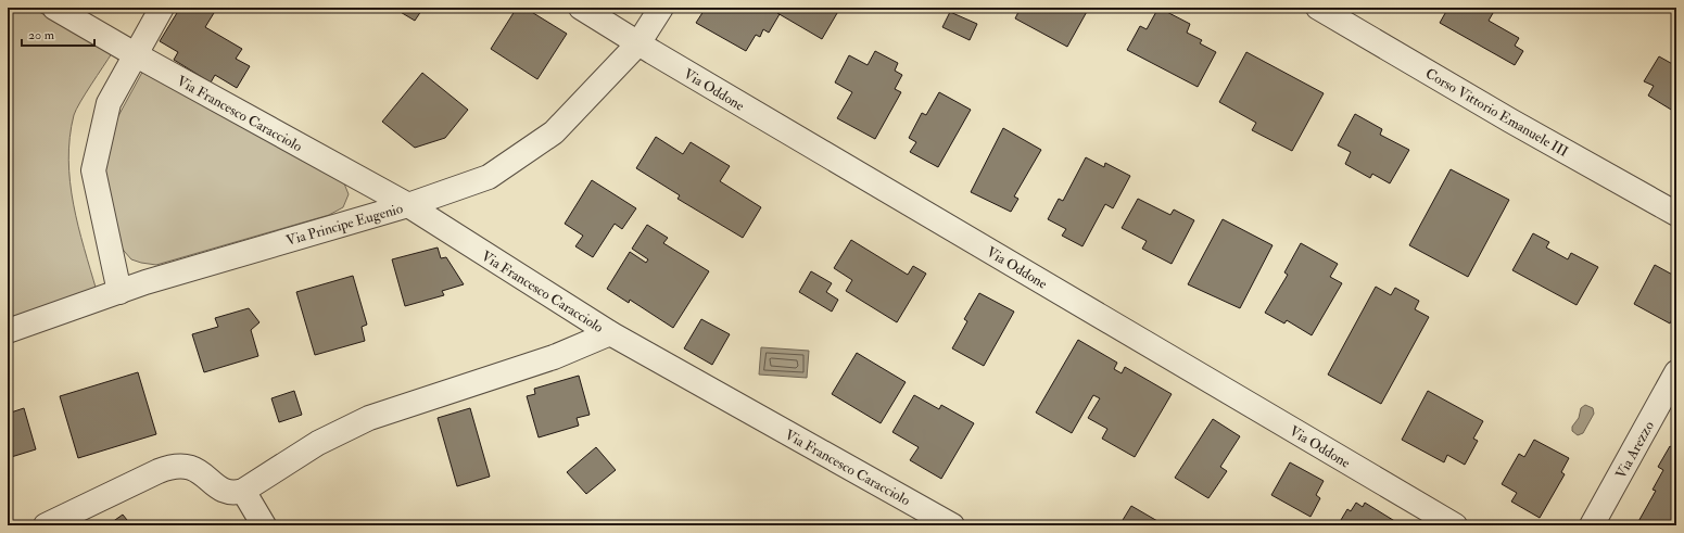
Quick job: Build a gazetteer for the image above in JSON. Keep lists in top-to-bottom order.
{
  "streets": {
    "street": [
      "Via Oddone",
      "Corso Vittorio Emanuele III",
      "Via Francesco Caracciolo",
      "Via Principe Eugenio",
      "Via Arezzo"
    ]
  },
  "crossings": [
    ["Via Oddone", "Via Principe Eugenio"],
    ["Via Francesco Caracciolo", "Via Principe Eugenio"]
  ],
  "scale_bar": "20 m"
}
